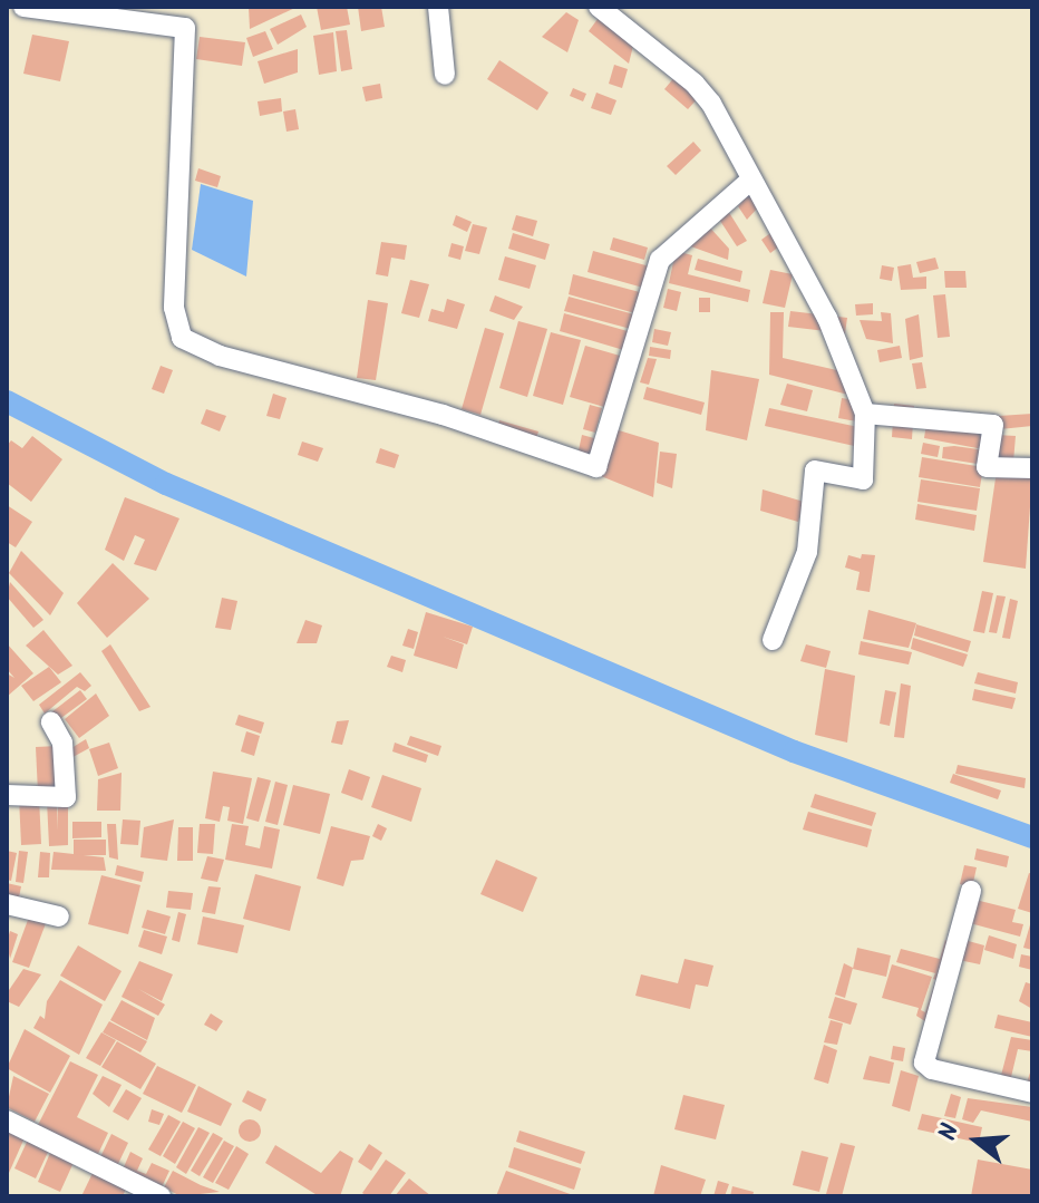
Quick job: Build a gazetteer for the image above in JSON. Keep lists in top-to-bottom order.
{
  "north": "left"
}
